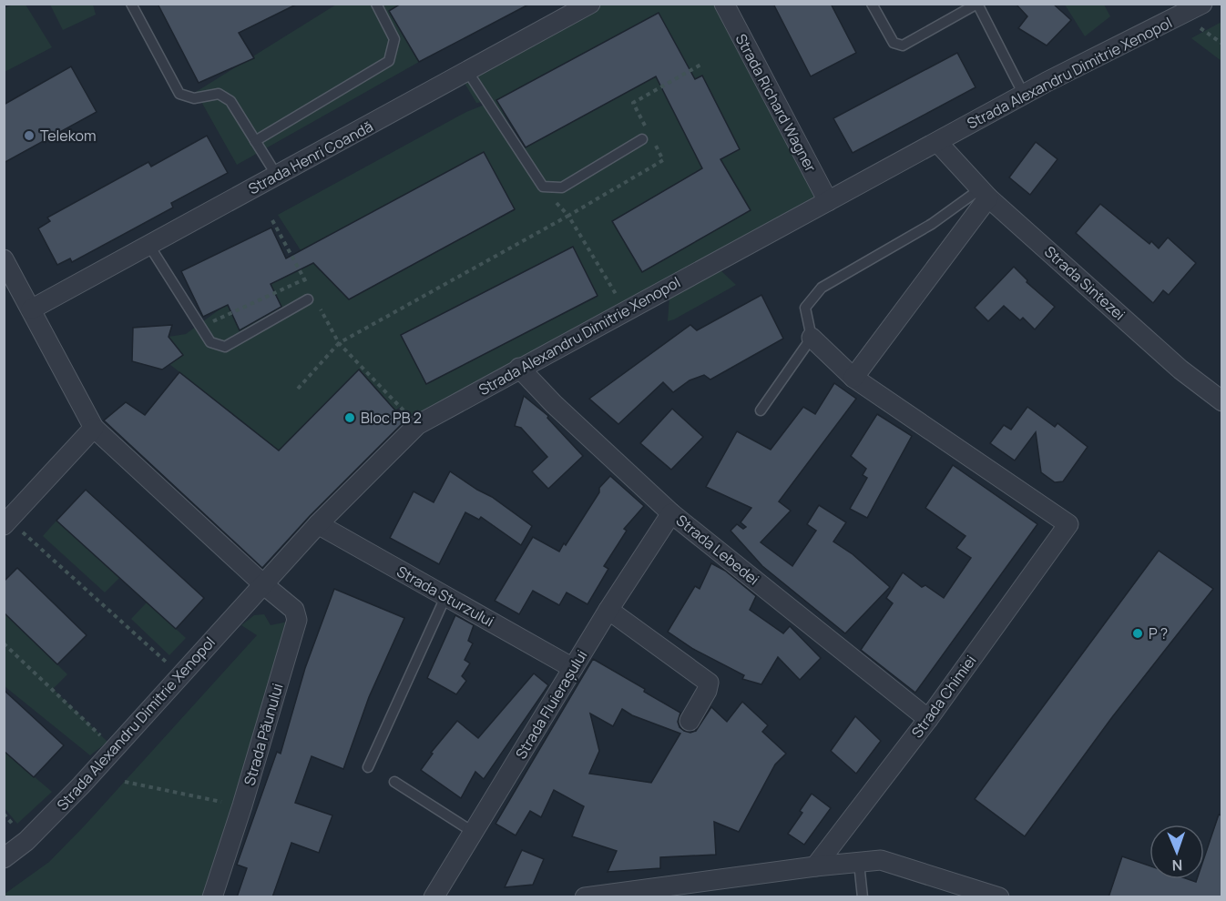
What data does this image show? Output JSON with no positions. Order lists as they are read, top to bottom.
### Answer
{
  "streets": {
    "street": [
      "Strada Alexandru Dimitrie Xenopol",
      "Strada Richard Wagner",
      "Strada Henri Coandă",
      "Strada Sintezei",
      "Strada Lebedei",
      "Strada Sturzului",
      "Strada Chimiei",
      "Strada Fluierașului",
      "Strada Păunului"
    ]
  },
  "crossings": [
    ["Strada Alexandru Dimitrie Xenopol", "Strada Richard Wagner"],
    ["Strada Alexandru Dimitrie Xenopol", "Strada Lebedei"],
    ["Strada Alexandru Dimitrie Xenopol", "Strada Sturzului"],
    ["Strada Alexandru Dimitrie Xenopol", "Strada Păunului"],
    ["Strada Lebedei", "Strada Chimiei"],
    ["Strada Lebedei", "Strada Fluierașului"],
    ["Strada Sturzului", "Strada Fluierașului"]
  ],
  "places": ["Telekom", "Bloc PB 2", "P ?"],
  "north": "bottom"
}
